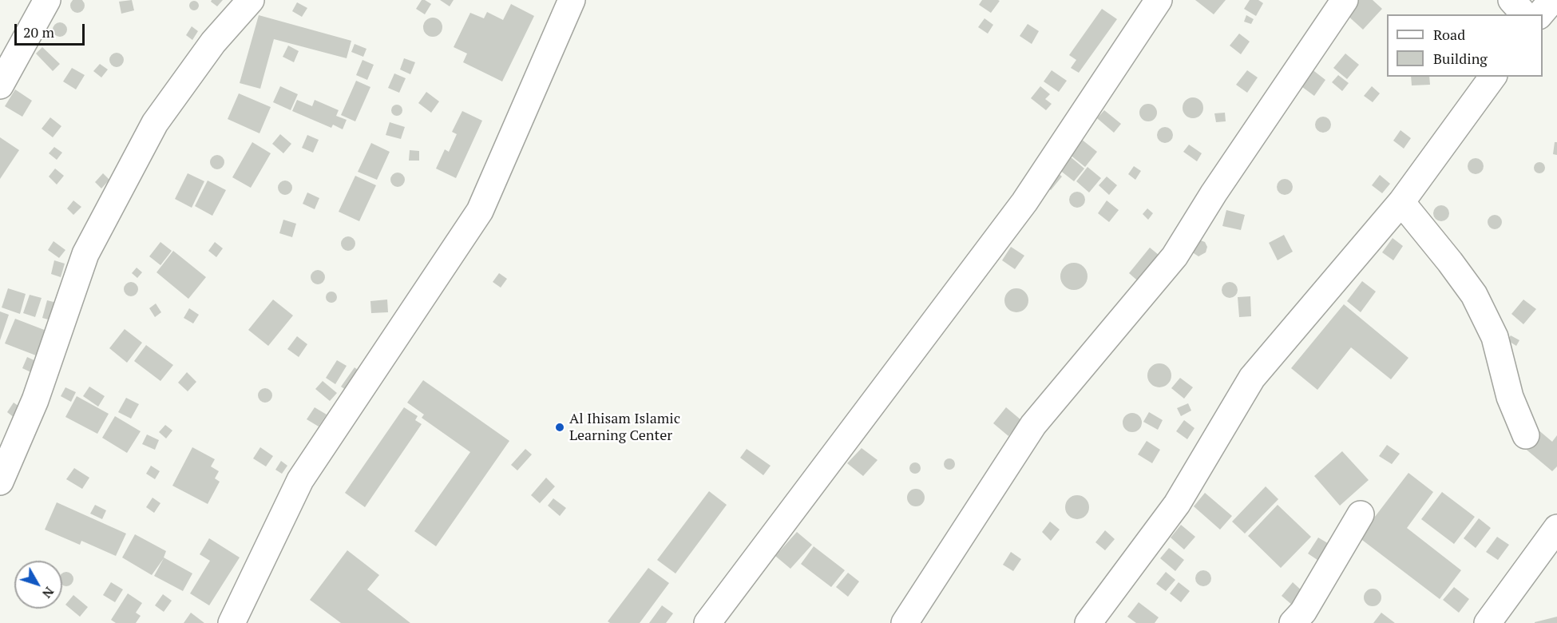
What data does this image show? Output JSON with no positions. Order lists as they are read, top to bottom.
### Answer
{
  "places": ["Al Ihisam Islamic Learning Center"],
  "legend": ["Road", "Building"],
  "scale_bar": "20 m",
  "north": "bottom right"
}
